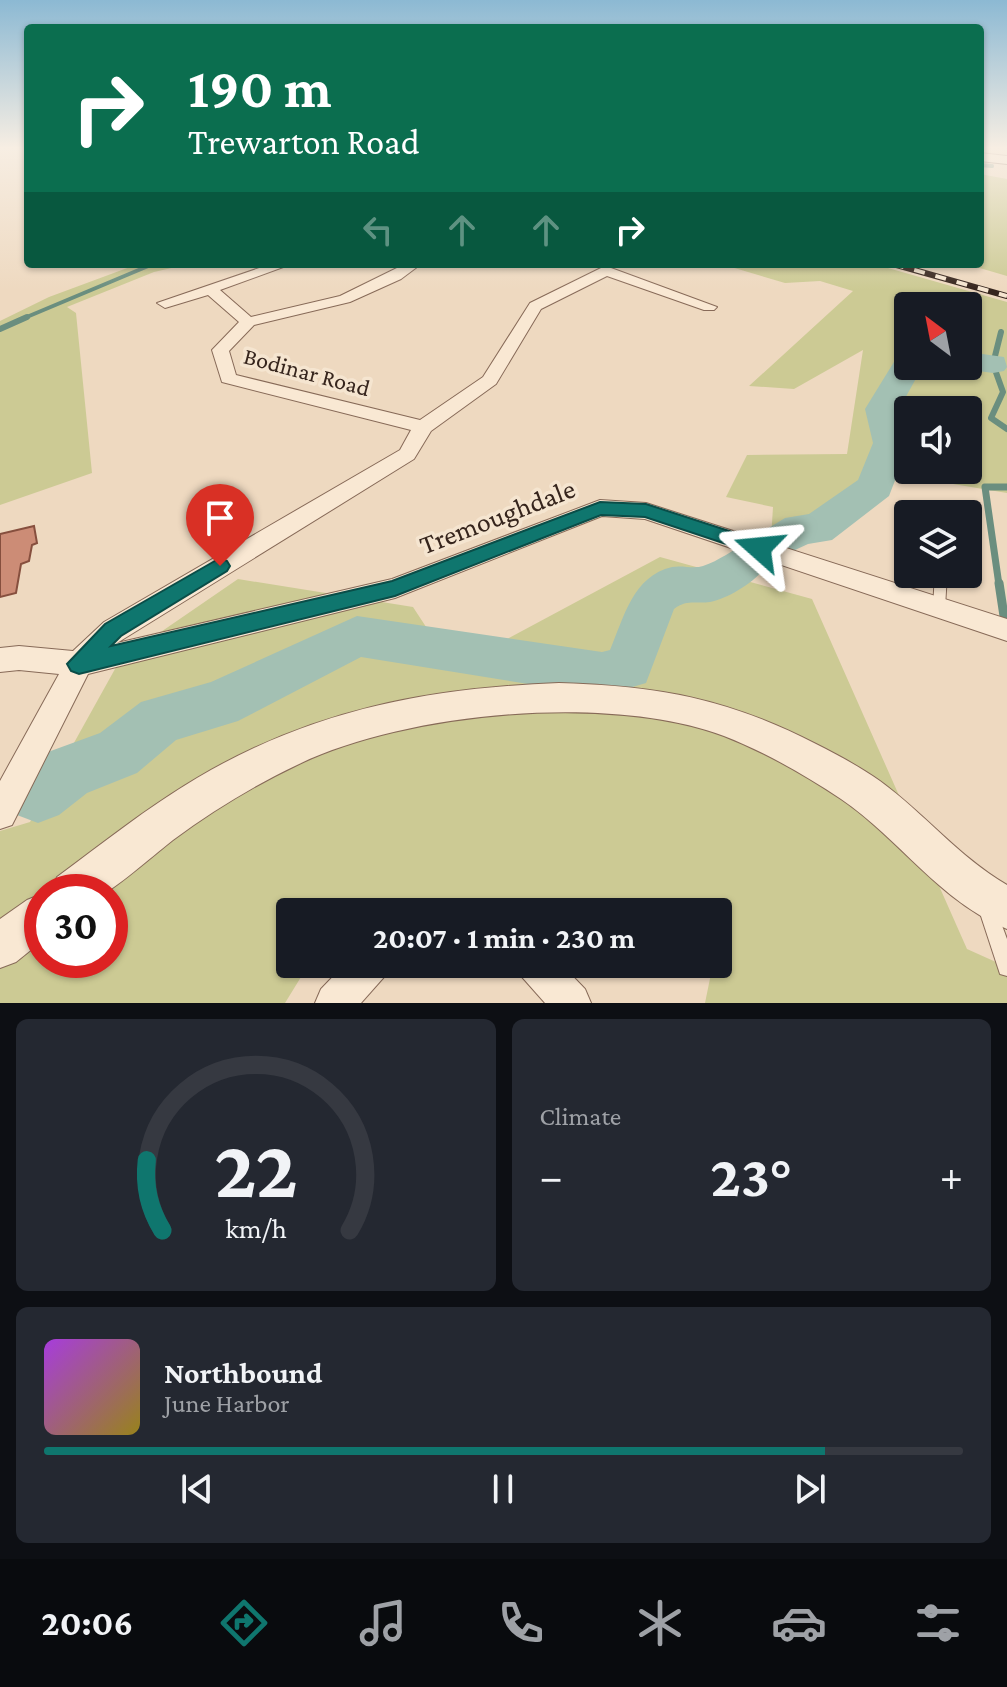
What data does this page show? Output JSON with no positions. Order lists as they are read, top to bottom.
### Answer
{
  "streets": {
    "street": ["Bodinar Road", "Tremoughdale"]
  },
  "north": "top left",
  "page": {
    "turn": ["190 m", "Trewarton Road"],
    "limit": "30",
    "trip": "20:07 · 1 min · 230 m",
    "tile": "Climate",
    "heat": ["−", "23°", "+"],
    "song": ["Northbound", "June Harbor"],
    "tabs": "20:06",
    "gauge": ["22", "km/h"]
  }
}
